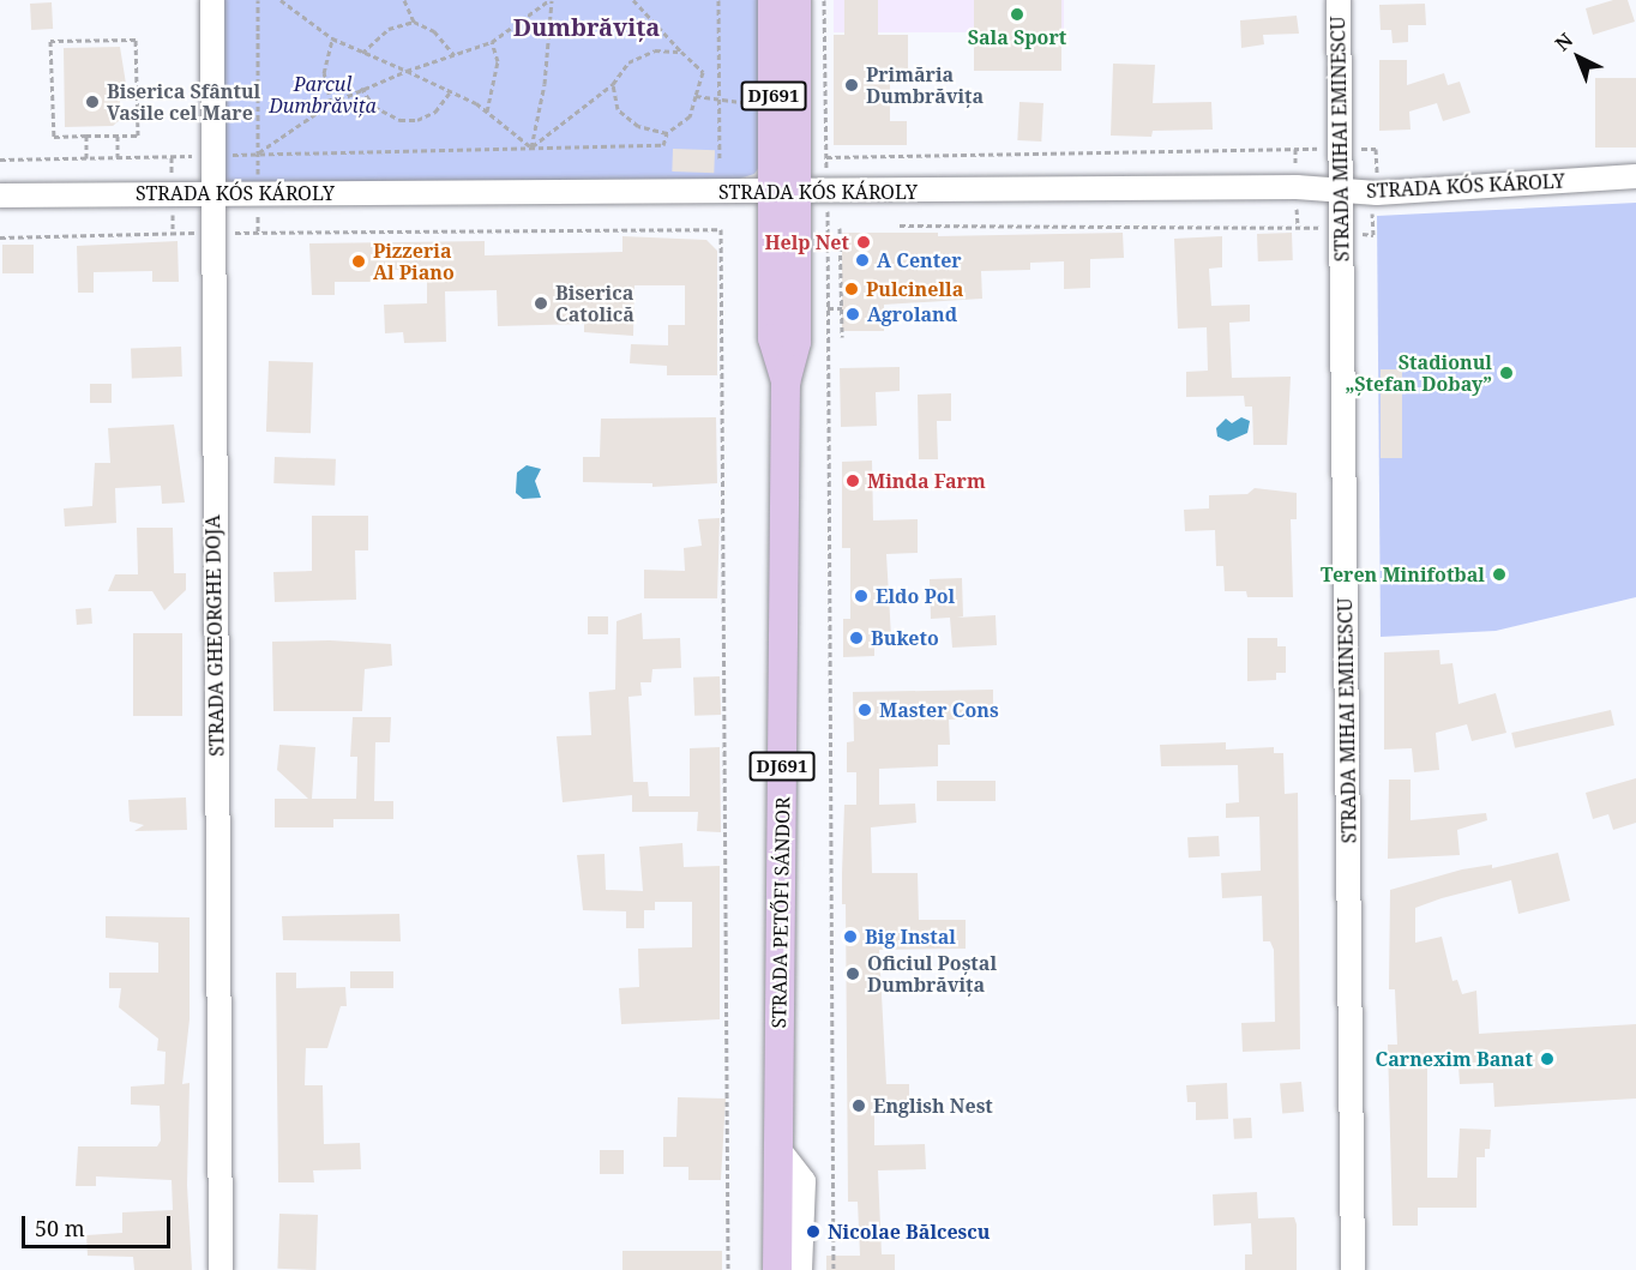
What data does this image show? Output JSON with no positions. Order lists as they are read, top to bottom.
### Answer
{
  "streets": {
    "main road": ["DJ691", "STRADA PETŐFI SÁNDOR"],
    "street": ["STRADA MIHAI EMINESCU", "STRADA KÓS KÁROLY", "STRADA GHEORGHE DOJA"]
  },
  "crossings": [
    ["STRADA MIHAI EMINESCU", "STRADA KÓS KÁROLY"],
    ["STRADA KÓS KÁROLY", "STRADA GHEORGHE DOJA"],
    ["STRADA KÓS KÁROLY", "STRADA PETŐFI SÁNDOR"]
  ],
  "districts": ["Dumbrăvița"],
  "parks": ["Parcul Dumbrăvița"],
  "places": [
    "Sala Sport",
    "Primăria Dumbrăvița",
    "Biserica Sfântul Vasile cel Mare",
    "Help Net",
    "A Center",
    "Pizzeria Al Piano",
    "Pulcinella",
    "Biserica Catolică",
    "Agroland",
    "Stadionul „Ștefan Dobay”",
    "Minda Farm",
    "Teren Minifotbal",
    "Eldo Pol",
    "Buketo",
    "Master Cons",
    "Big Instal",
    "Oficiul Poștal Dumbrăvița",
    "Carnexim Banat",
    "English Nest",
    "Nicolae Bălcescu"
  ],
  "scale_bar": "50 m",
  "north": "top left"
}
